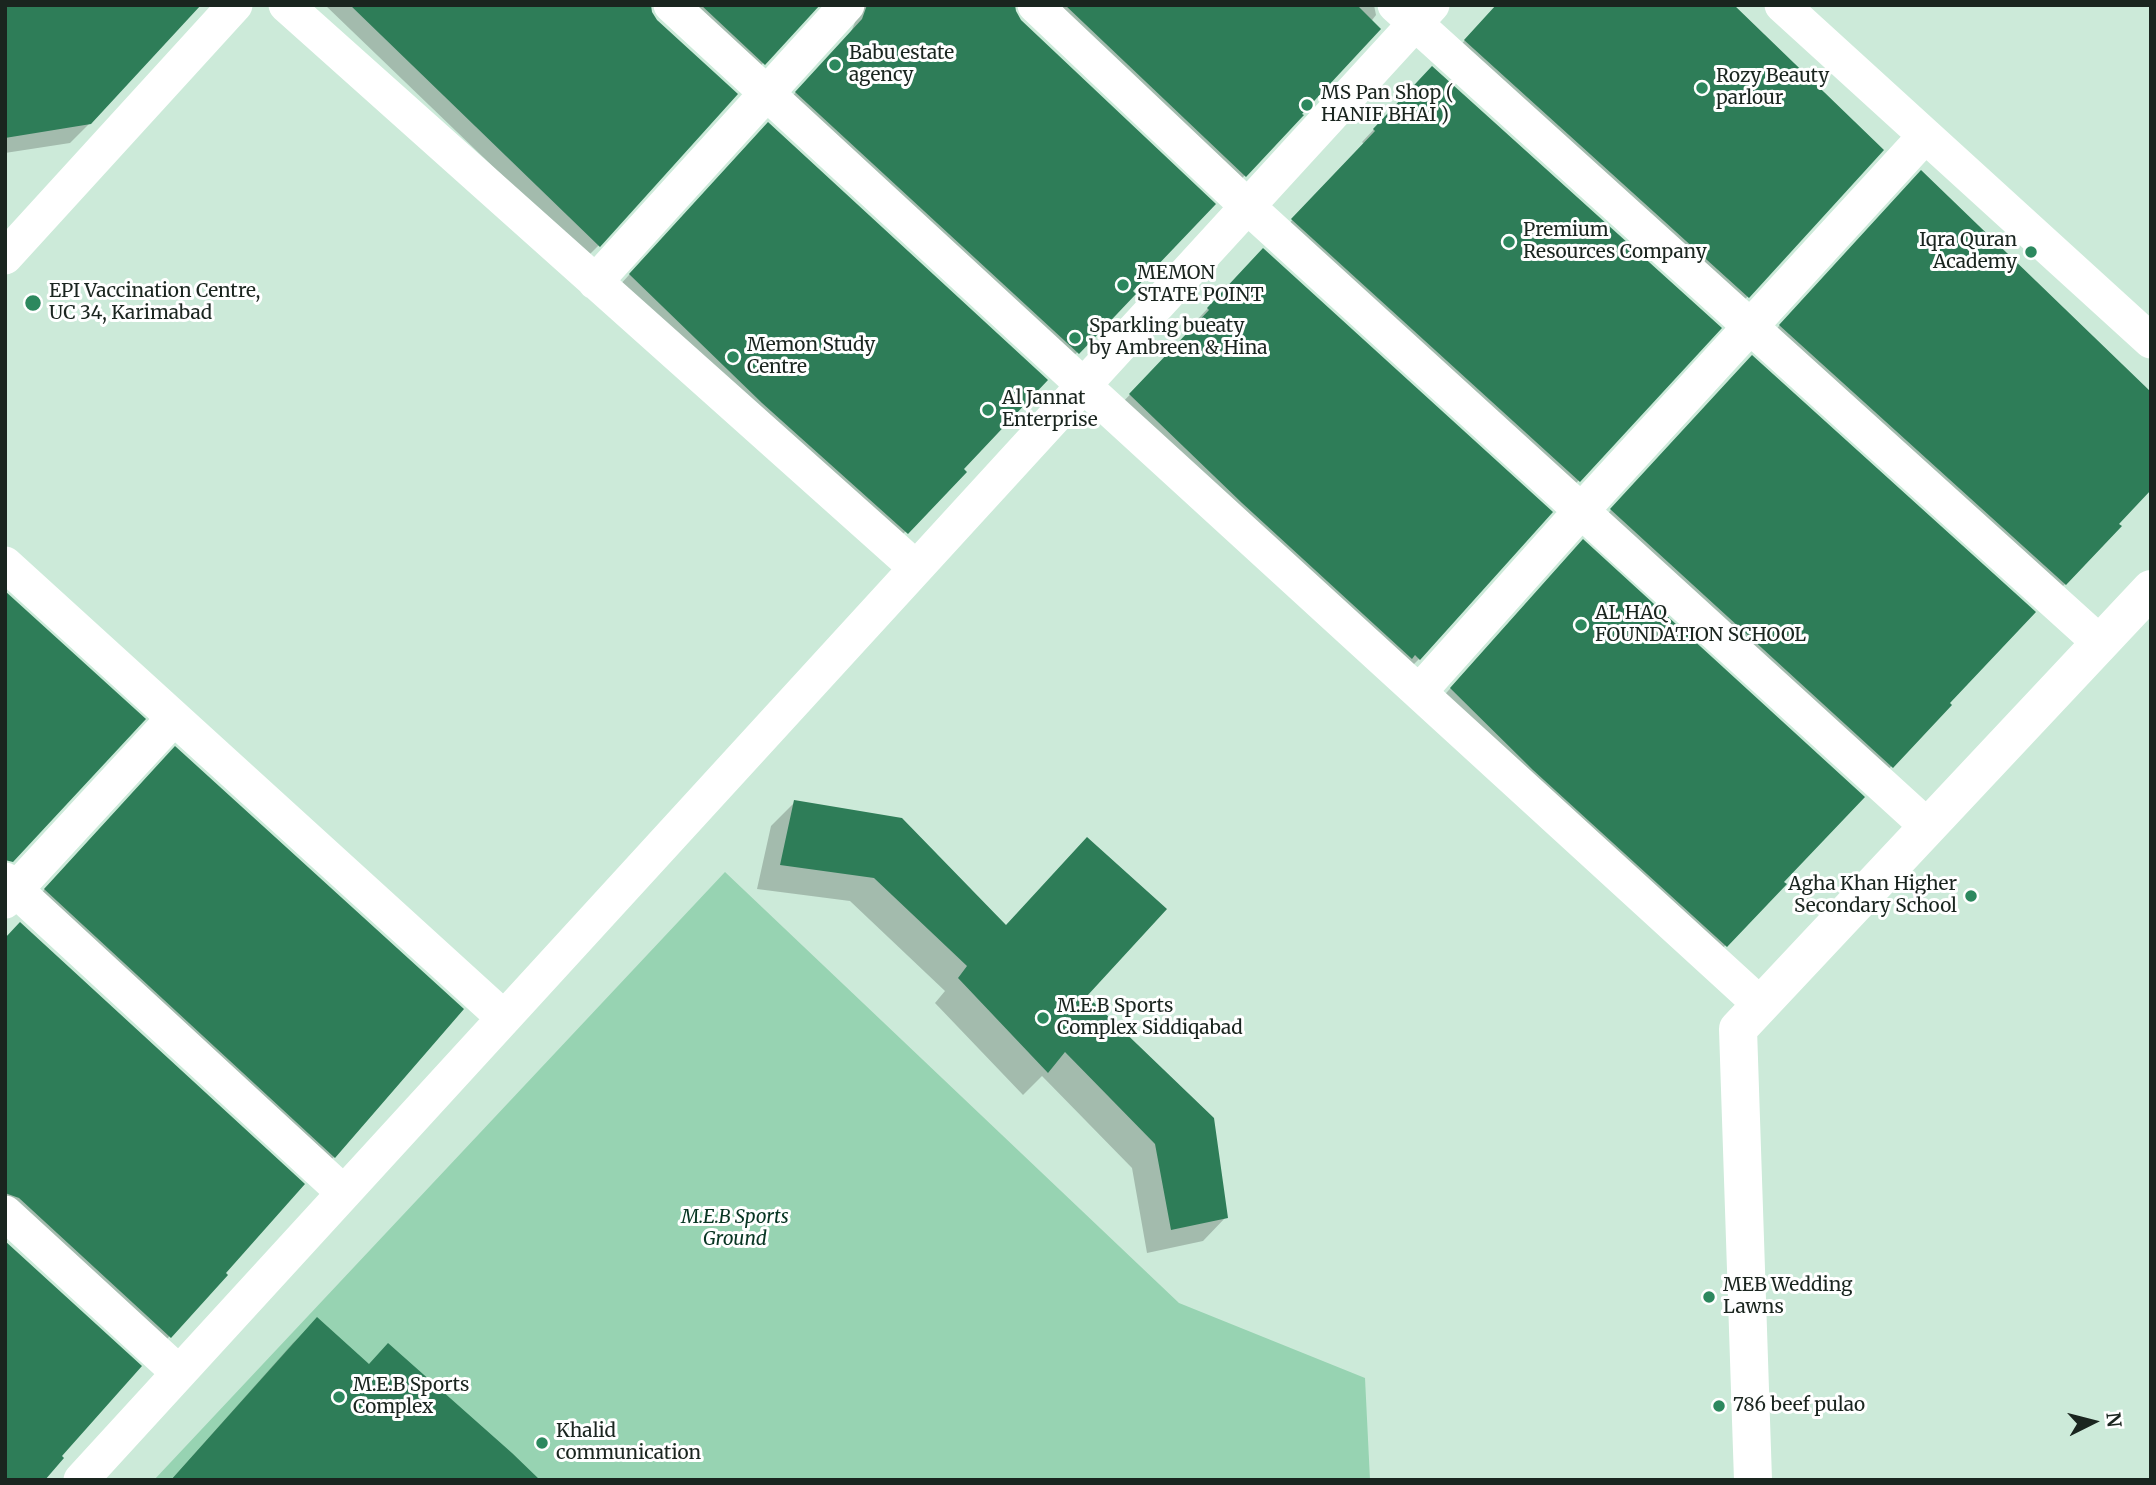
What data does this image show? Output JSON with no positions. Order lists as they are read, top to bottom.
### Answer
{
  "parks": ["M.E.B Sports Ground"],
  "places": [
    "Babu estate agency",
    "Rozy Beauty parlour",
    "MS Pan Shop ( HANIF BHAI )",
    "Premium Resources Company",
    "Iqra Quran Academy",
    "MEMON STATE POINT",
    "EPI Vaccination Centre, UC 34, Karimabad",
    "Sparkling bueaty by Ambreen & Hina",
    "Memon Study Centre",
    "Al Jannat Enterprise",
    "AL HAQ FOUNDATION SCHOOL",
    "Agha Khan Higher Secondary School",
    "M.E.B Sports Complex Siddiqabad",
    "MEB Wedding Lawns",
    "M.E.B Sports Complex",
    "786 beef pulao",
    "Khalid communication"
  ],
  "north": "right"
}
